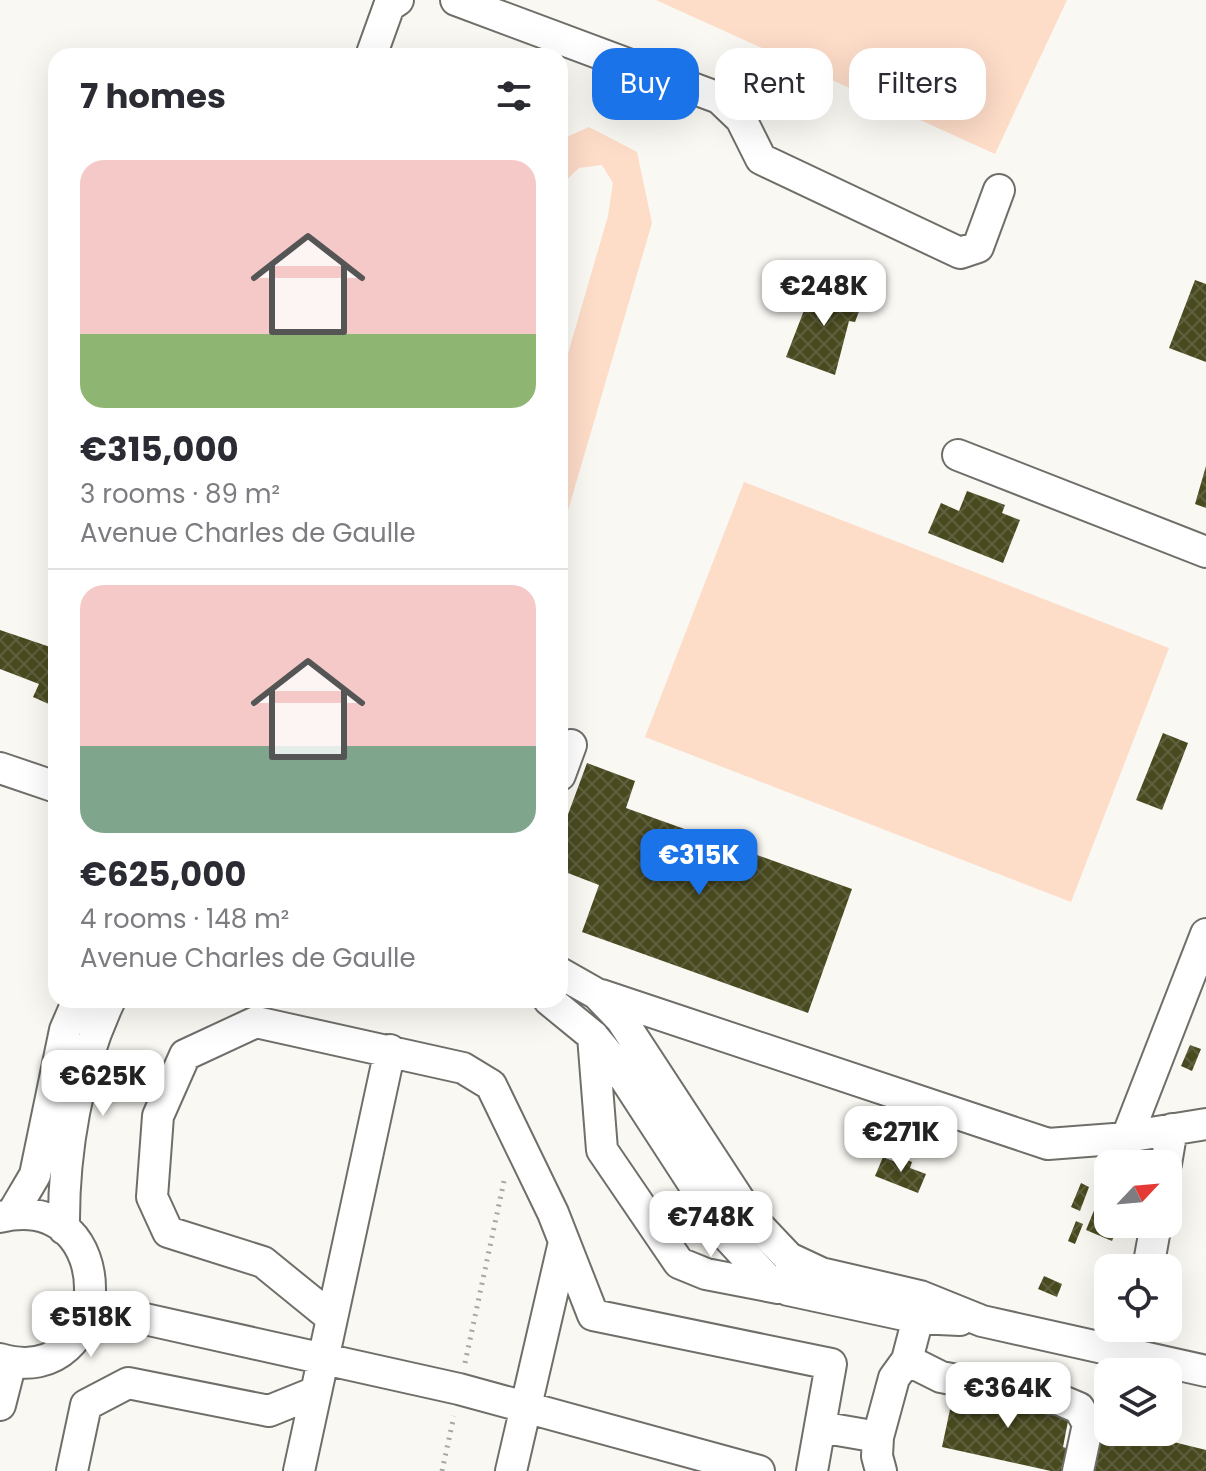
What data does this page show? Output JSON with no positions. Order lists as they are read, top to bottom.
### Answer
{
  "north": "top right",
  "page": {
    "chip": ["Buy", "Rent", "Filters"],
    "heading": "7 homes",
    "list": [
      {
        "name": "€315,000",
        "note": "3 rooms · 89 m² · Avenue Charles de Gaulle"
      },
      {
        "name": "€625,000",
        "note": "4 rooms · 148 m² · Avenue Charles de Gaulle"
      }
    ],
    "price": [
      "€248K",
      "€315K",
      "€625K",
      "€271K",
      "€748K",
      "€518K",
      "€364K"
    ]
  }
}
